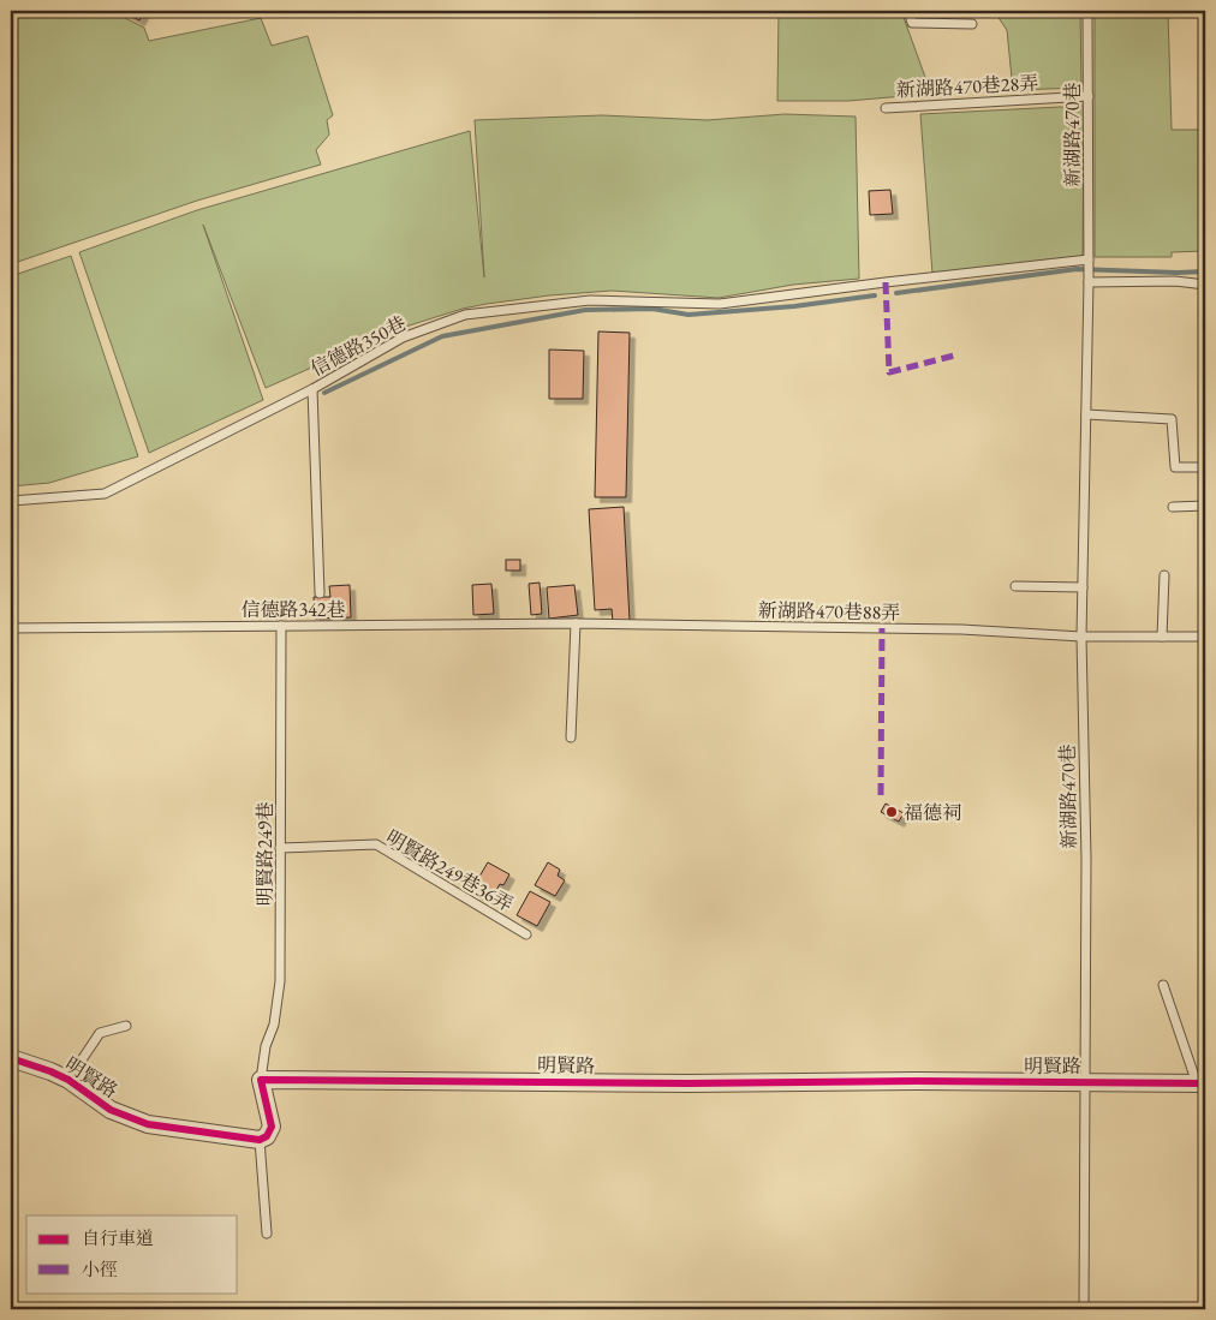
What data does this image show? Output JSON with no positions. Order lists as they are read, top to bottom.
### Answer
{
  "streets": {
    "street": ["明賢路"],
    "lane": [
      "新湖路470巷28弄",
      "新湖路470巷",
      "信德路350巷",
      "信德路342巷",
      "新湖路470巷88弄",
      "明賢路249巷",
      "明賢路249巷36弄"
    ]
  },
  "crossings": [
    ["新湖路470巷28弄", "新湖路470巷"],
    ["新湖路470巷", "信德路350巷"],
    ["新湖路470巷", "新湖路470巷88弄"],
    ["新湖路470巷", "明賢路"],
    ["信德路342巷", "新湖路470巷88弄"],
    ["信德路342巷", "明賢路249巷"],
    ["明賢路249巷", "明賢路249巷36弄"],
    ["明賢路249巷", "明賢路"]
  ],
  "places": ["福德祠"],
  "legend": ["自行車道", "小徑"]
}
